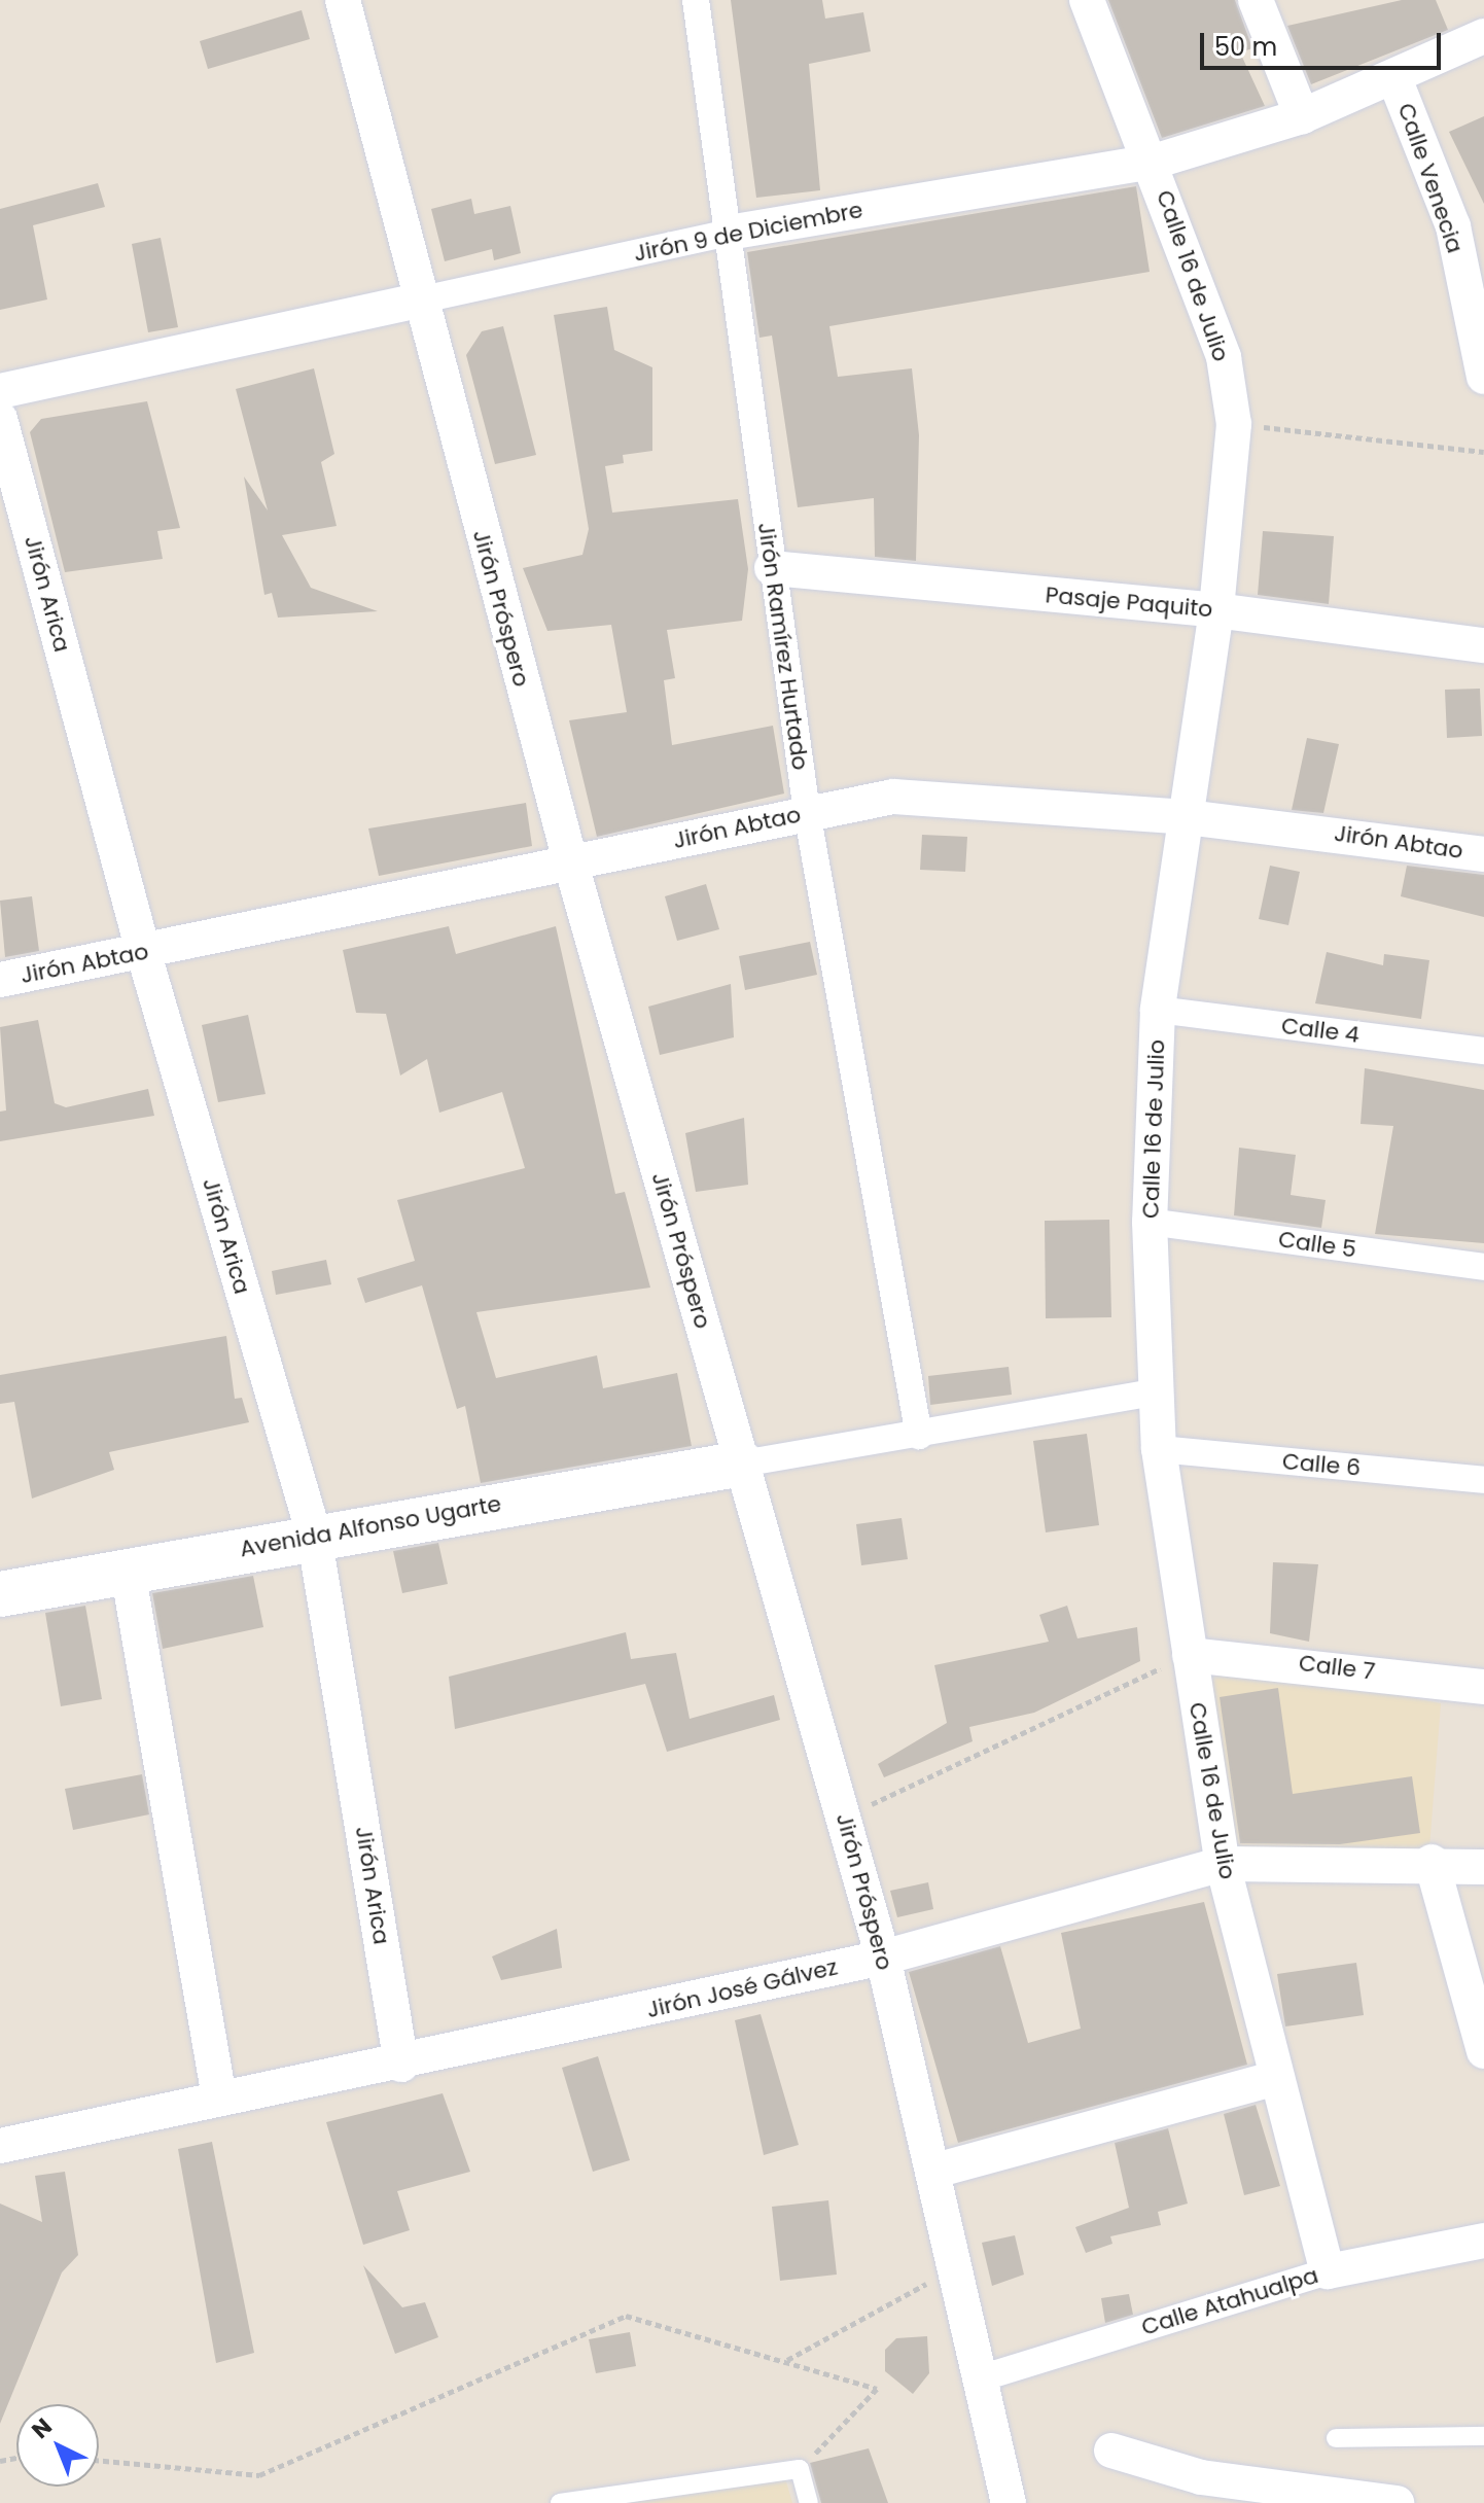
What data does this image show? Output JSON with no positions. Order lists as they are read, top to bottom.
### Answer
{
  "streets": {
    "main road": ["Avenida Alfonso Ugarte"],
    "street": [
      "Calle Venecia",
      "Jirón 9 de Diciembre",
      "Calle 16 de Julio",
      "Jirón Arica",
      "Pasaje Paquito",
      "Jirón Próspero",
      "Jirón Ramírez Hurtado",
      "Jirón Abtao",
      "Calle 4",
      "Calle 5",
      "Calle 6",
      "Calle 7",
      "Jirón José Gálvez",
      "Calle Atahualpa"
    ]
  },
  "crossings": [
    ["Calle Venecia", "Jirón 9 de Diciembre"],
    ["Jirón 9 de Diciembre", "Calle 16 de Julio"],
    ["Jirón 9 de Diciembre", "Jirón Próspero"],
    ["Jirón 9 de Diciembre", "Jirón Ramírez Hurtado"],
    ["Calle 16 de Julio", "Pasaje Paquito"],
    ["Calle 16 de Julio", "Jirón Abtao"],
    ["Calle 16 de Julio", "Calle 4"],
    ["Calle 16 de Julio", "Calle 5"],
    ["Calle 16 de Julio", "Calle 6"],
    ["Calle 16 de Julio", "Calle 7"],
    ["Calle 16 de Julio", "Jirón José Gálvez"],
    ["Calle 16 de Julio", "Calle Atahualpa"],
    ["Jirón Arica", "Jirón Abtao"],
    ["Jirón Arica", "Avenida Alfonso Ugarte"],
    ["Jirón Arica", "Jirón José Gálvez"],
    ["Pasaje Paquito", "Jirón Ramírez Hurtado"],
    ["Jirón Próspero", "Jirón Abtao"],
    ["Jirón Próspero", "Avenida Alfonso Ugarte"],
    ["Jirón Próspero", "Jirón José Gálvez"],
    ["Jirón Próspero", "Calle Atahualpa"],
    ["Jirón Ramírez Hurtado", "Jirón Abtao"]
  ],
  "scale_bar": "50 m",
  "north": "top left"
}
